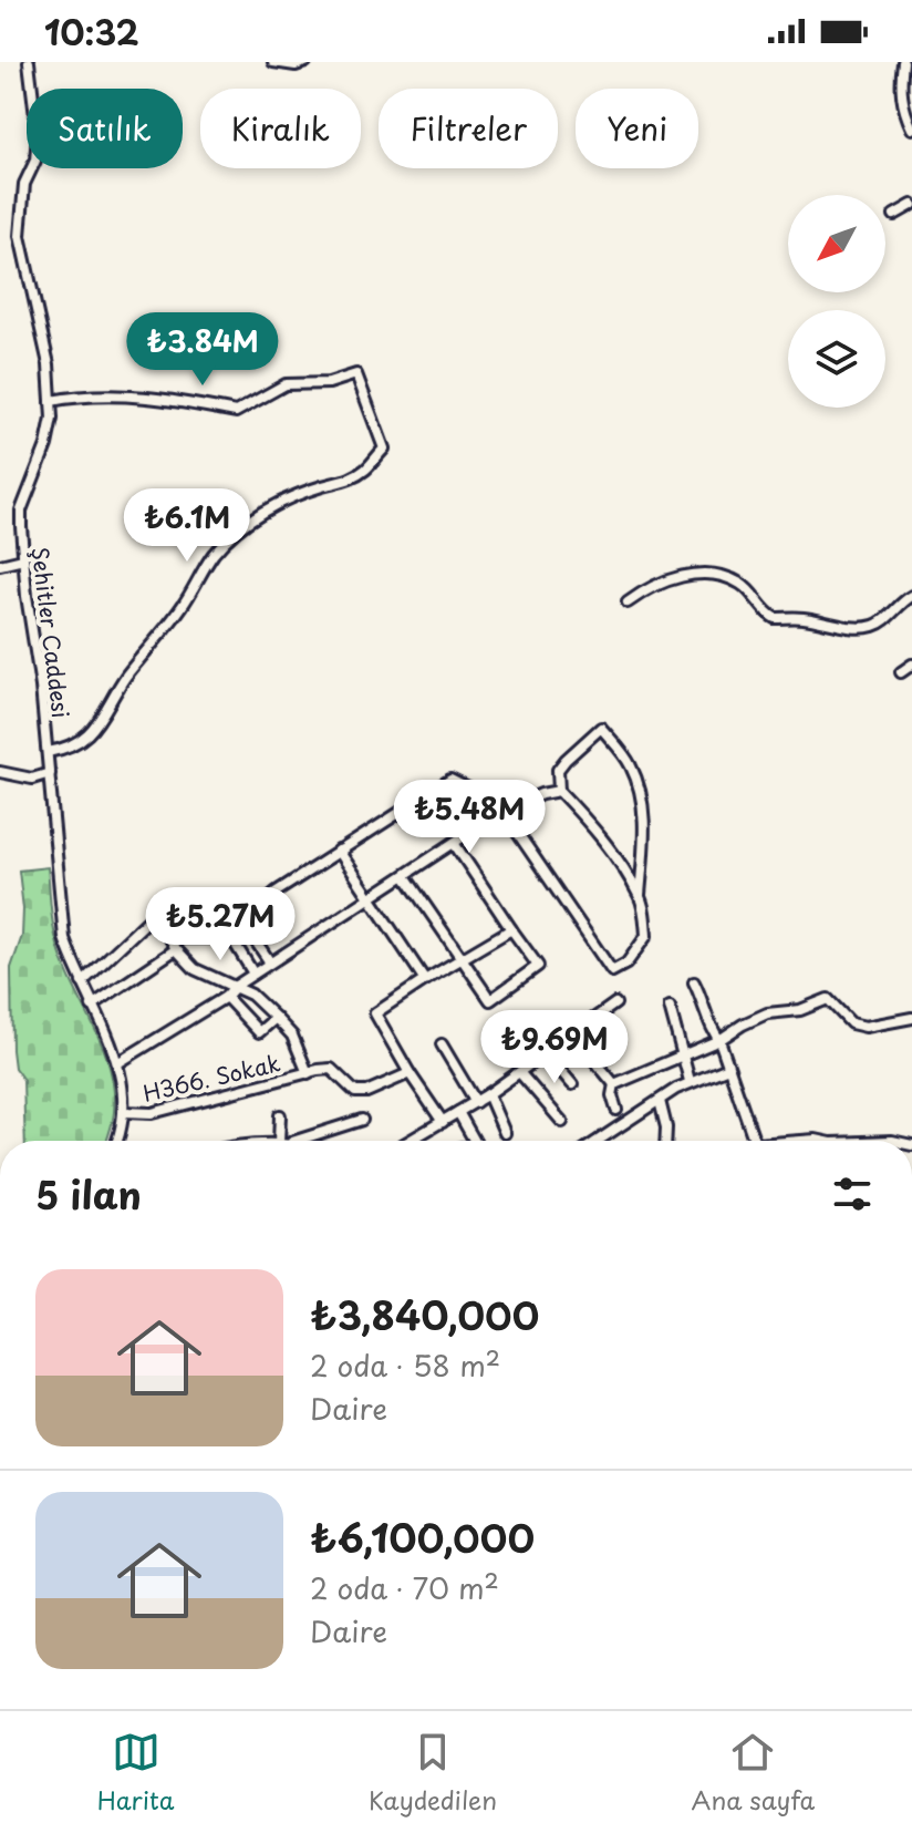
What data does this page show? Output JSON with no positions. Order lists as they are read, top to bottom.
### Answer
{
  "streets": {
    "street": ["Şehitler Caddesi", "H366. Sokak"]
  },
  "crossings": [
    ["Şehitler Caddesi", "H366. Sokak"]
  ],
  "north": "bottom left",
  "page": {
    "status": "10:32",
    "chip": [
      "Satılık",
      "Kiralık",
      "Filtreler",
      "Yeni"
    ],
    "price": [
      "₺3.84M",
      "₺6.1M",
      "₺5.48M",
      "₺5.27M",
      "₺9.69M"
    ],
    "heading": "5 ilan",
    "list": [
      {
        "name": "₺3,840,000",
        "note": "2 oda · 58 m² · Daire"
      },
      {
        "name": "₺6,100,000",
        "note": "2 oda · 70 m² · Daire"
      }
    ],
    "tabs": ["Harita", "Kaydedilen", "Ana sayfa"]
  }
}
